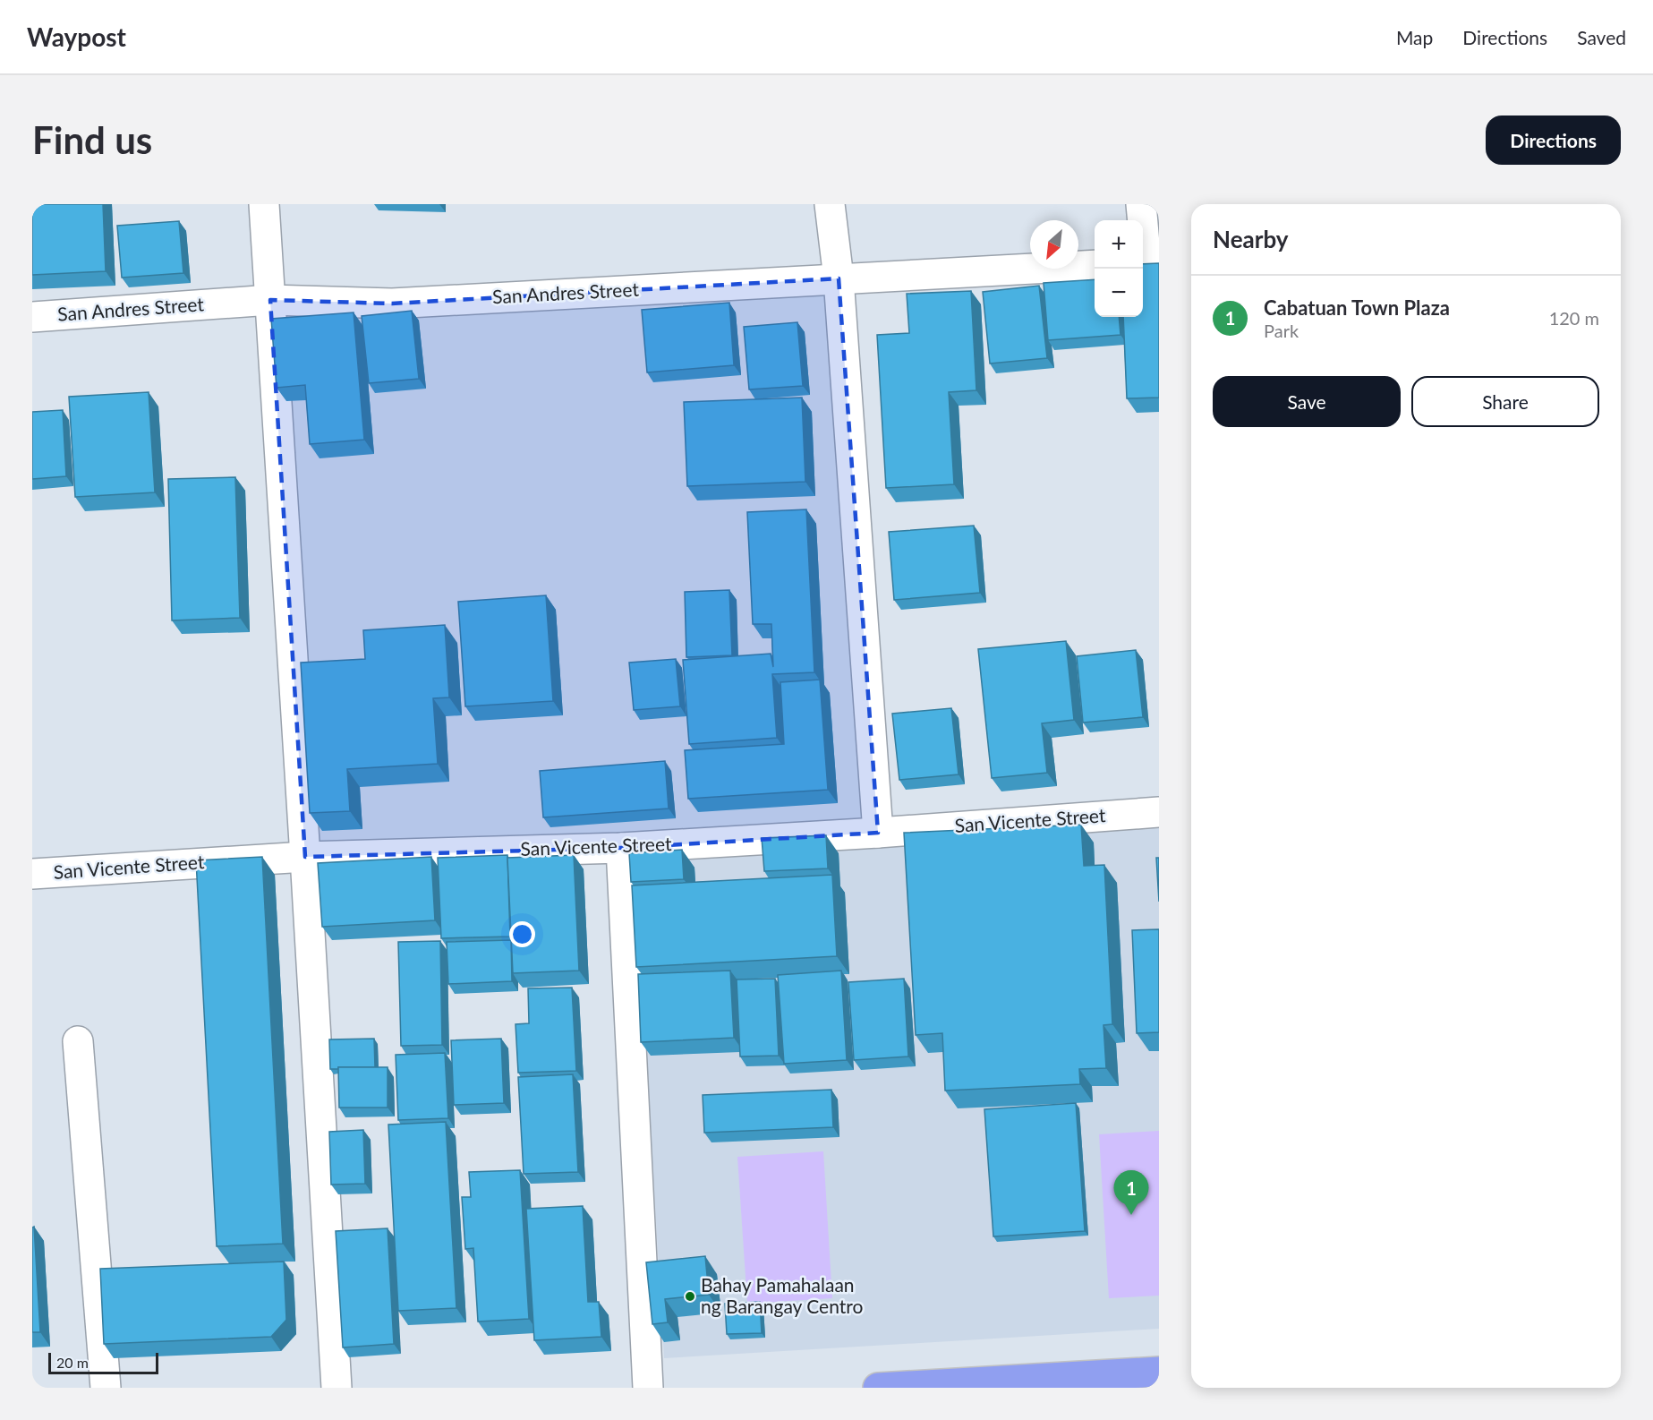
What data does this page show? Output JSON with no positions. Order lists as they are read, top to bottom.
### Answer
{
  "streets": {
    "street": ["San Andres Street", "San Vicente Street"]
  },
  "places": ["Bahay Pamahalaan ng Barangay Centro"],
  "scale_bar": "20 m",
  "north": "bottom left",
  "page": {
    "header": "Waypost",
    "nav": ["Map", "Directions", "Saved"],
    "buttons": [
      "Directions",
      ["Save", "Share"]
    ],
    "title": "Find us",
    "heading": "Nearby",
    "map_buttons": ["+", "−"],
    "list": [
      {
        "mark": "1",
        "name": "Cabatuan Town Plaza",
        "note": "Park",
        "value": "120 m"
      }
    ],
    "pins": "1",
    "scale": "20 m"
  }
}
